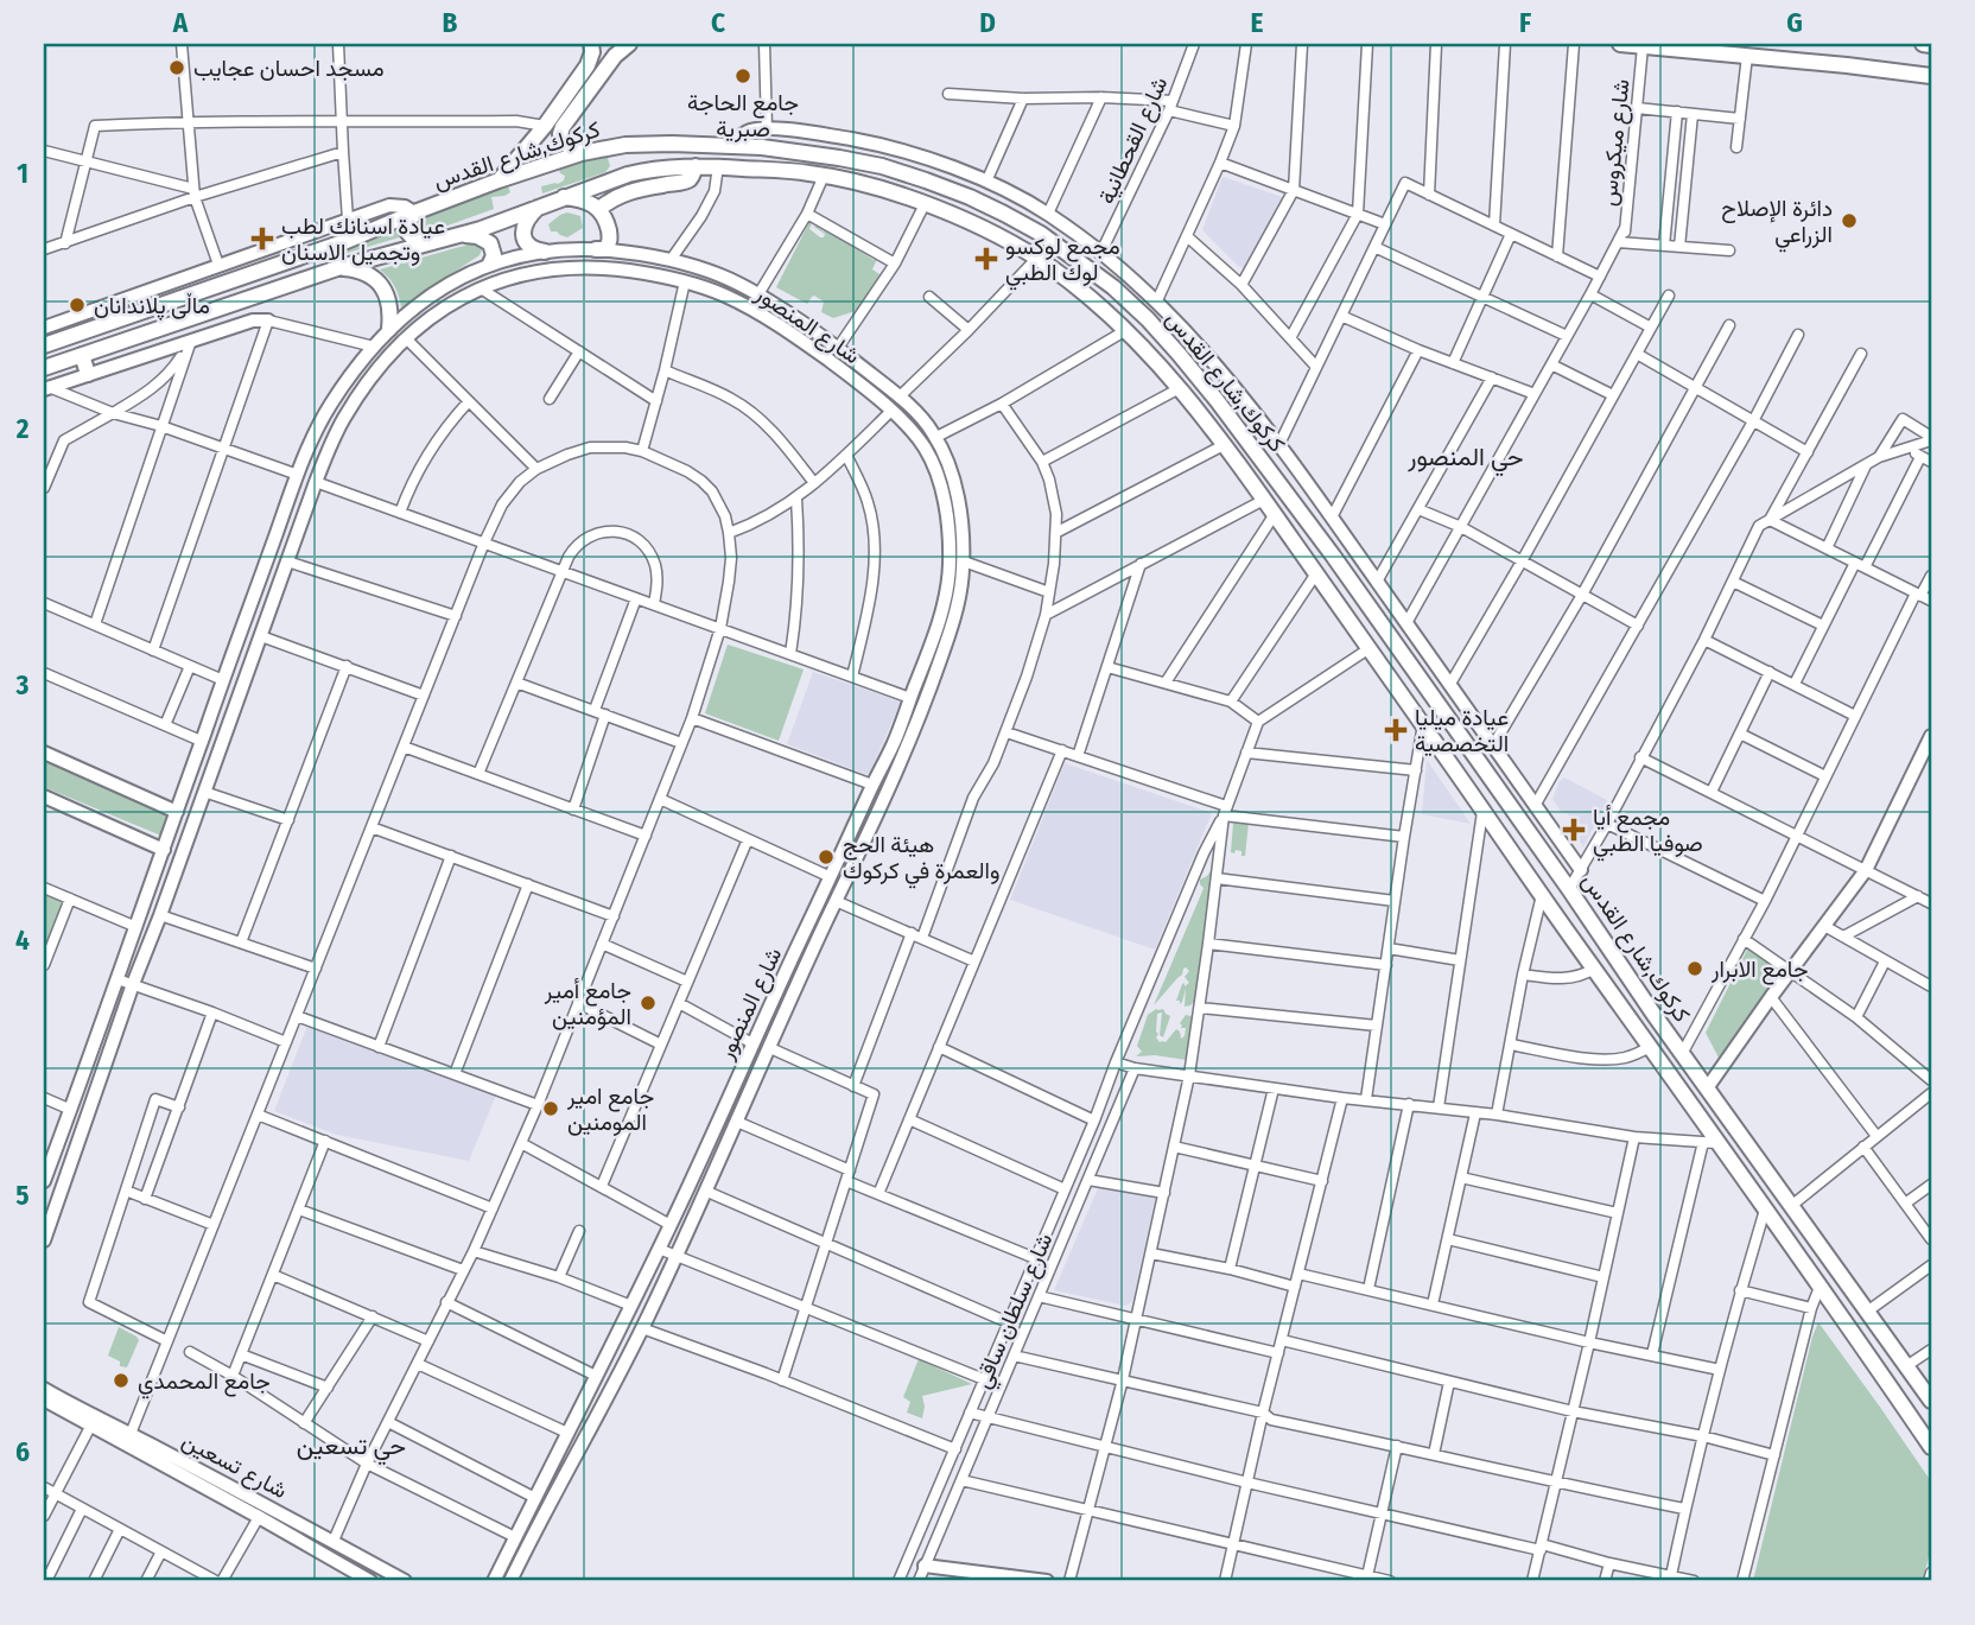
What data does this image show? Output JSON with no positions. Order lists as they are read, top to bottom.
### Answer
{
  "streets": {
    "main road": ["كركوك,شارع القدس"],
    "street": [
      "شارع القحطانية",
      "شارع ميكروس",
      "شارع المنصور",
      "شارع سلطان ساقي",
      "شارع تسعين"
    ]
  },
  "crossings": [
    ["كركوك,شارع القدس", "شارع المنصور"]
  ],
  "districts": ["حي المنصور", "حي تسعين"],
  "places": {
    "other": [
      "مسجد احسان عجايب",
      "جامع الحاجة صبرية",
      "دائرة الإصلاح الزراعي",
      "ماڵی پلاندانان",
      "هيئة الحج والعمرة في كركوك",
      "جامع الابرار",
      "جامع أمير المؤمنين",
      "جامع امير المومنين",
      "جامع المحمدي"
    ],
    "health": [
      "عيادة اسنانك لطب وتجميل الاسنان",
      "مجمع لوكسو لوك الطبي",
      "عيادة ميليا التخصصية",
      "مجمع أيا صوفيا الطبي"
    ]
  },
  "grid": {
    "columns": [
      "A",
      "B",
      "C",
      "D",
      "E",
      "F",
      "G"
    ],
    "rows": [
      "1",
      "2",
      "3",
      "4",
      "5",
      "6"
    ]
  }
}
